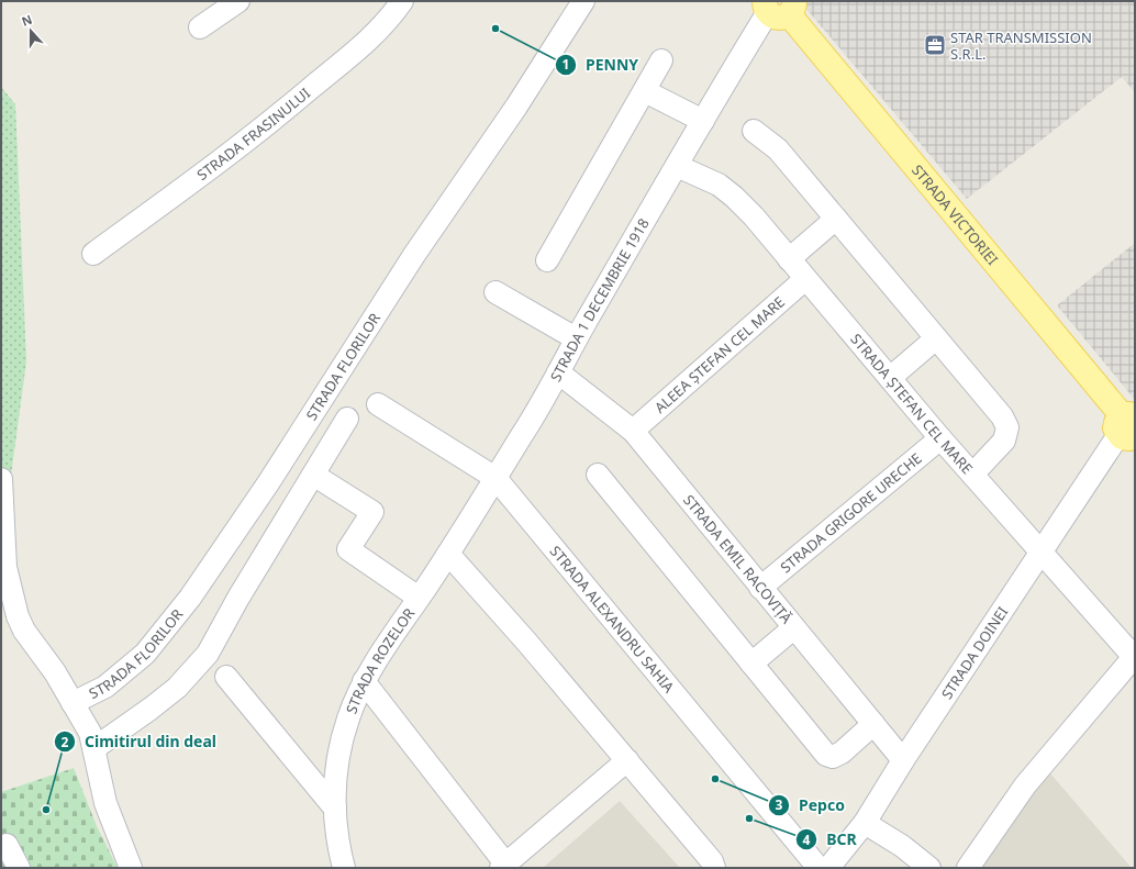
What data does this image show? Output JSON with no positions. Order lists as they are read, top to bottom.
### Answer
{
  "streets": {
    "main road": ["STRADA VICTORIEI"],
    "street": [
      "STRADA FRASINULUI",
      "STRADA 1 DECEMBRIE 1918",
      "ALEEA ȘTEFAN CEL MARE",
      "STRADA FLORILOR",
      "STRADA ȘTEFAN CEL MARE",
      "STRADA GRIGORE URECHE",
      "STRADA EMIL RACOVIȚĂ",
      "STRADA ALEXANDRU SAHIA",
      "STRADA DOINEI",
      "STRADA ROZELOR"
    ]
  },
  "crossings": [
    ["STRADA VICTORIEI", "STRADA 1 DECEMBRIE 1918"],
    ["STRADA VICTORIEI", "STRADA DOINEI"],
    ["STRADA 1 DECEMBRIE 1918", "STRADA ȘTEFAN CEL MARE"],
    ["STRADA 1 DECEMBRIE 1918", "STRADA EMIL RACOVIȚĂ"],
    ["STRADA 1 DECEMBRIE 1918", "STRADA ALEXANDRU SAHIA"],
    ["STRADA 1 DECEMBRIE 1918", "STRADA ROZELOR"],
    ["ALEEA ȘTEFAN CEL MARE", "STRADA ȘTEFAN CEL MARE"],
    ["ALEEA ȘTEFAN CEL MARE", "STRADA EMIL RACOVIȚĂ"],
    ["STRADA ȘTEFAN CEL MARE", "STRADA GRIGORE URECHE"],
    ["STRADA ȘTEFAN CEL MARE", "STRADA DOINEI"],
    ["STRADA GRIGORE URECHE", "STRADA EMIL RACOVIȚĂ"],
    ["STRADA EMIL RACOVIȚĂ", "STRADA DOINEI"],
    ["STRADA ALEXANDRU SAHIA", "STRADA ROZELOR"]
  ],
  "places": {
    "other": [
      "PENNY",
      "Pepco",
      "Cimitirul din deal",
      "BCR"
    ],
    "office": ["STAR TRANSMISSION S.R.L."]
  },
  "north": "top"
}
